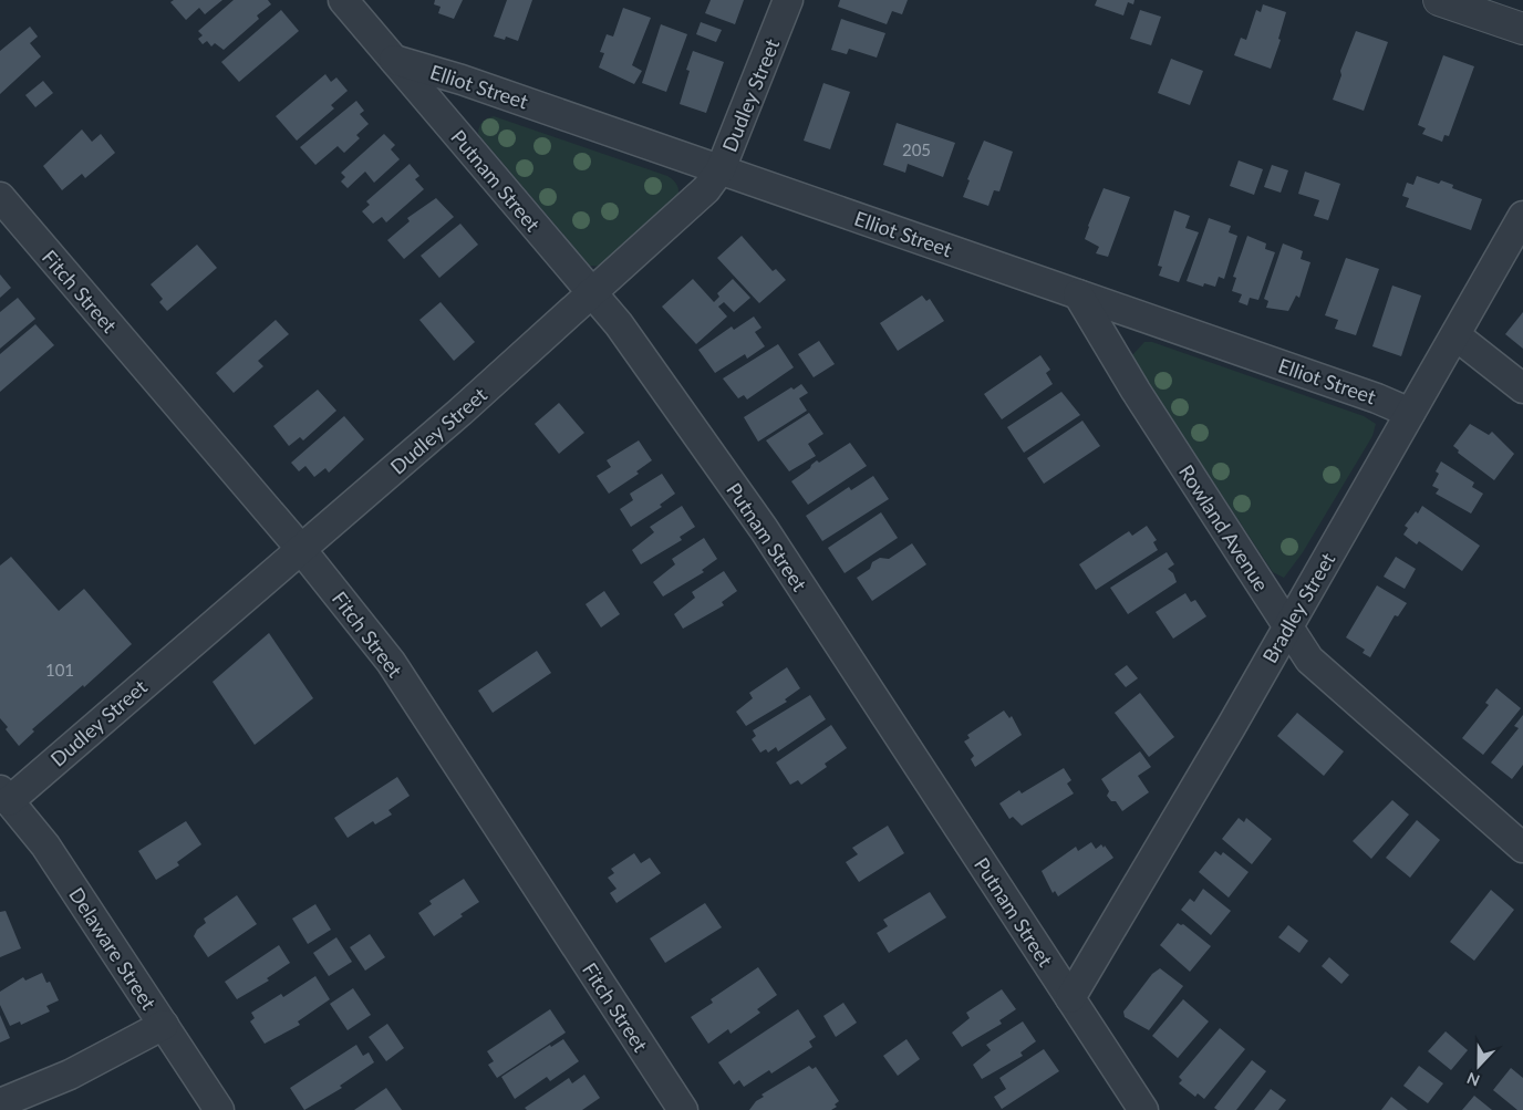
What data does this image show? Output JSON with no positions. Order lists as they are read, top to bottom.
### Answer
{
  "streets": {
    "street": [
      "Elliot Street",
      "Dudley Street",
      "Putnam Street",
      "Fitch Street",
      "Rowland Avenue",
      "Bradley Street",
      "Delaware Street"
    ]
  },
  "crossings": [
    ["Elliot Street", "Dudley Street"],
    ["Elliot Street", "Putnam Street"],
    ["Elliot Street", "Rowland Avenue"],
    ["Elliot Street", "Bradley Street"],
    ["Dudley Street", "Putnam Street"],
    ["Dudley Street", "Fitch Street"],
    ["Dudley Street", "Delaware Street"],
    ["Putnam Street", "Bradley Street"],
    ["Rowland Avenue", "Bradley Street"]
  ],
  "house_numbers": ["205", "101"],
  "north": "bottom"
}
